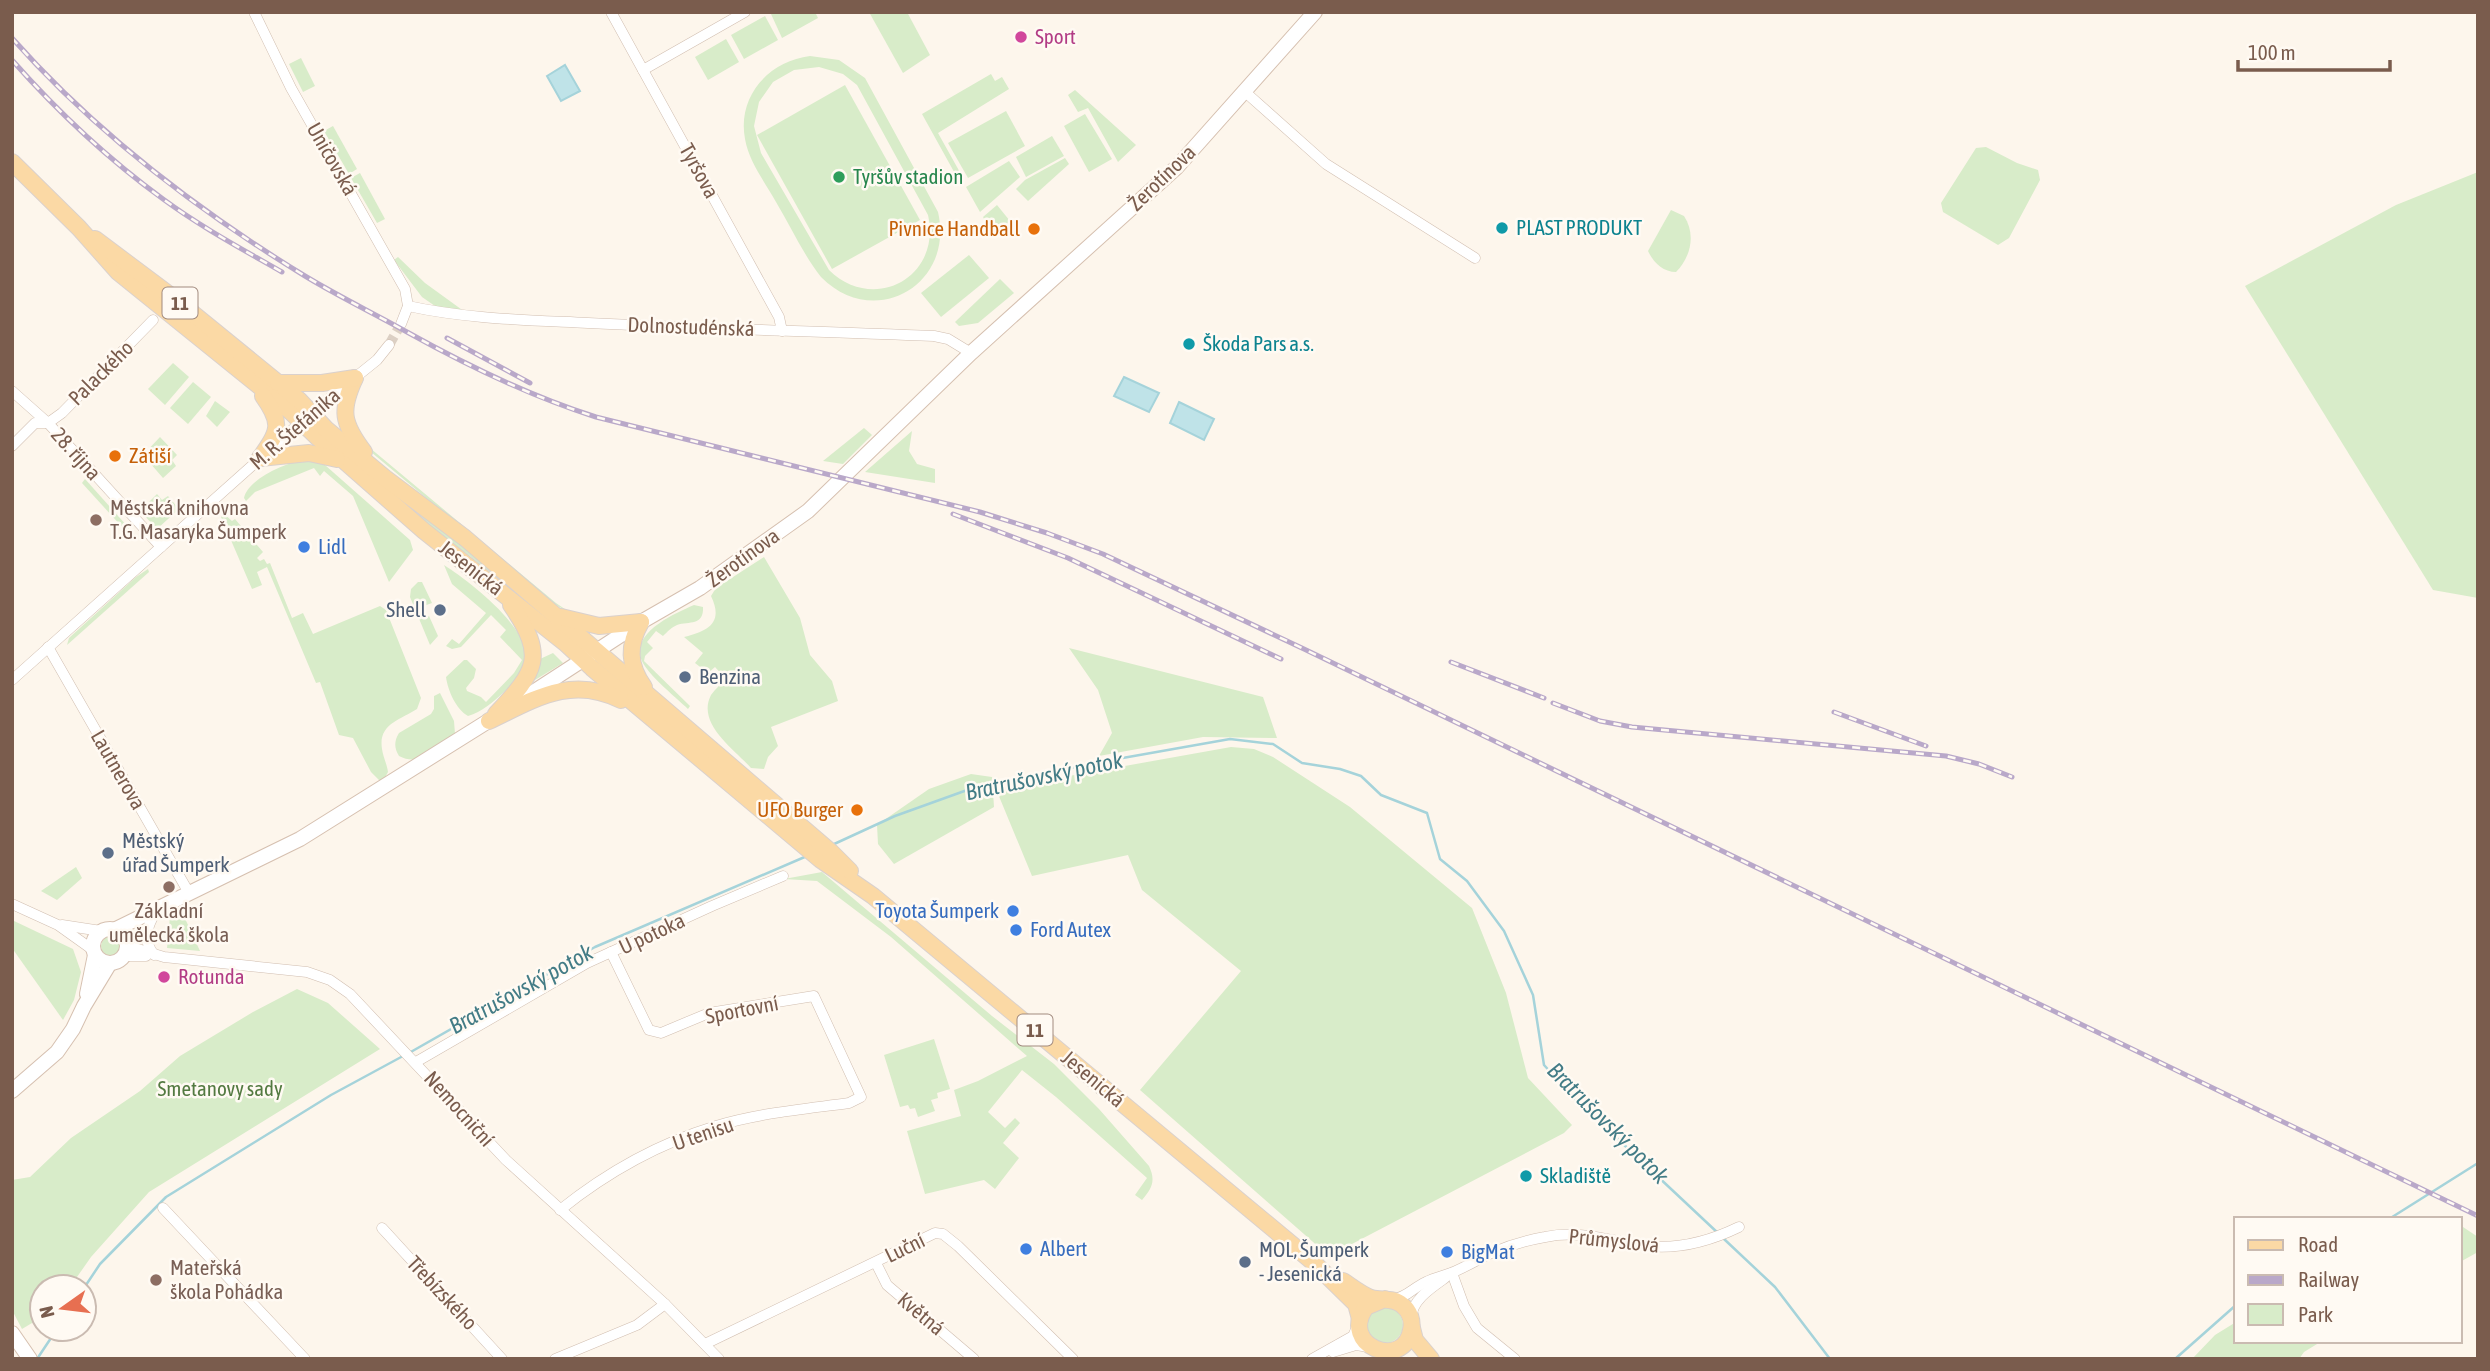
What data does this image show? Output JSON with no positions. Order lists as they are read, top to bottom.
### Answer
{
  "streets": {
    "main road": ["11", "Jesenická"],
    "street": [
      "Uničovská",
      "Tyršova",
      "Žerotínova",
      "Dolnostudénská",
      "Palackého",
      "M. R. Štefánika",
      "28. října",
      "Lautnerova",
      "U potoka",
      "Sportovní",
      "Nemocniční",
      "U tenisu",
      "Průmyslová",
      "Luční",
      "Třebízského",
      "Květná"
    ]
  },
  "crossings": [
    ["Uničovská", "Dolnostudénská"],
    ["Tyršova", "Dolnostudénská"],
    ["Žerotínova", "Dolnostudénská"],
    ["Žerotínova", "Jesenická"],
    ["Žerotínova", "Lautnerova"],
    ["Žerotínova", "Nemocniční"],
    ["Palackého", "28. října"],
    ["M. R. Štefánika", "28. října"],
    ["M. R. Štefánika", "Jesenická"],
    ["M. R. Štefánika", "Lautnerova"],
    ["Jesenická", "Průmyslová"],
    ["U potoka", "Sportovní"],
    ["U potoka", "Nemocniční"],
    ["Sportovní", "U tenisu"],
    ["Nemocniční", "U tenisu"],
    ["Nemocniční", "Luční"],
    ["Luční", "Květná"]
  ],
  "water": ["Bratrušovský potok"],
  "parks": ["Smetanovy sady"],
  "places": [
    "Sport",
    "Tyršův stadion",
    "PLAST PRODUKT",
    "Pivnice Handball",
    "Škoda Pars a.s.",
    "Zátiší",
    "Městská knihovna T.G. Masaryka Šumperk",
    "Lidl",
    "Shell",
    "Benzina",
    "UFO Burger",
    "Městský úřad Šumperk",
    "Základní umělecká škola",
    "Toyota Šumperk",
    "Ford Autex",
    "Rotunda",
    "Skladiště",
    "Albert",
    "BigMat",
    "MOL, Šumperk - Jesenická",
    "Mateřská škola Pohádka"
  ],
  "legend": ["Road", "Railway", "Park"],
  "scale_bar": "100 m",
  "north": "left"
}
